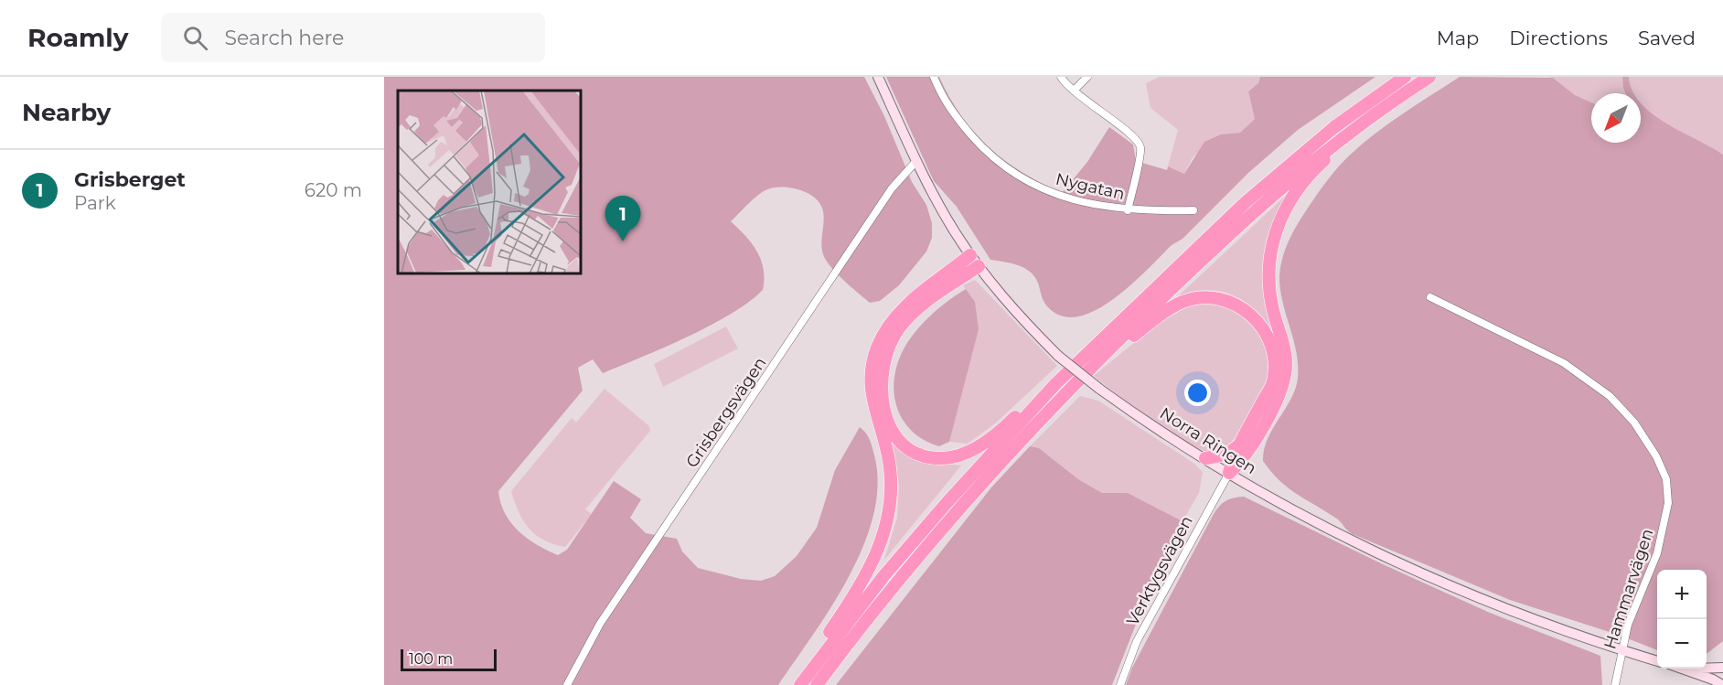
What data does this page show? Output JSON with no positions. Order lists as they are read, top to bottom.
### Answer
{
  "streets": {
    "main road": ["Norra Ringen"],
    "street": [
      "Nygatan",
      "Grisbergsvägen",
      "Verktygsvägen",
      "Hammarvägen"
    ]
  },
  "crossings": [
    ["Grisbergsvägen", "Norra Ringen"],
    ["Norra Ringen", "Verktygsvägen"],
    ["Norra Ringen", "Hammarvägen"]
  ],
  "scale_bar": "100 m",
  "north": "bottom left",
  "page": {
    "header": "Roamly",
    "search": "Search here",
    "nav": ["Map", "Directions", "Saved"],
    "heading": "Nearby",
    "list": [
      {
        "mark": "1",
        "name": "Grisberget",
        "note": "Park",
        "value": "620 m"
      }
    ],
    "pins": "1",
    "map_buttons": ["+", "−"],
    "scale": "100 m"
  }
}
